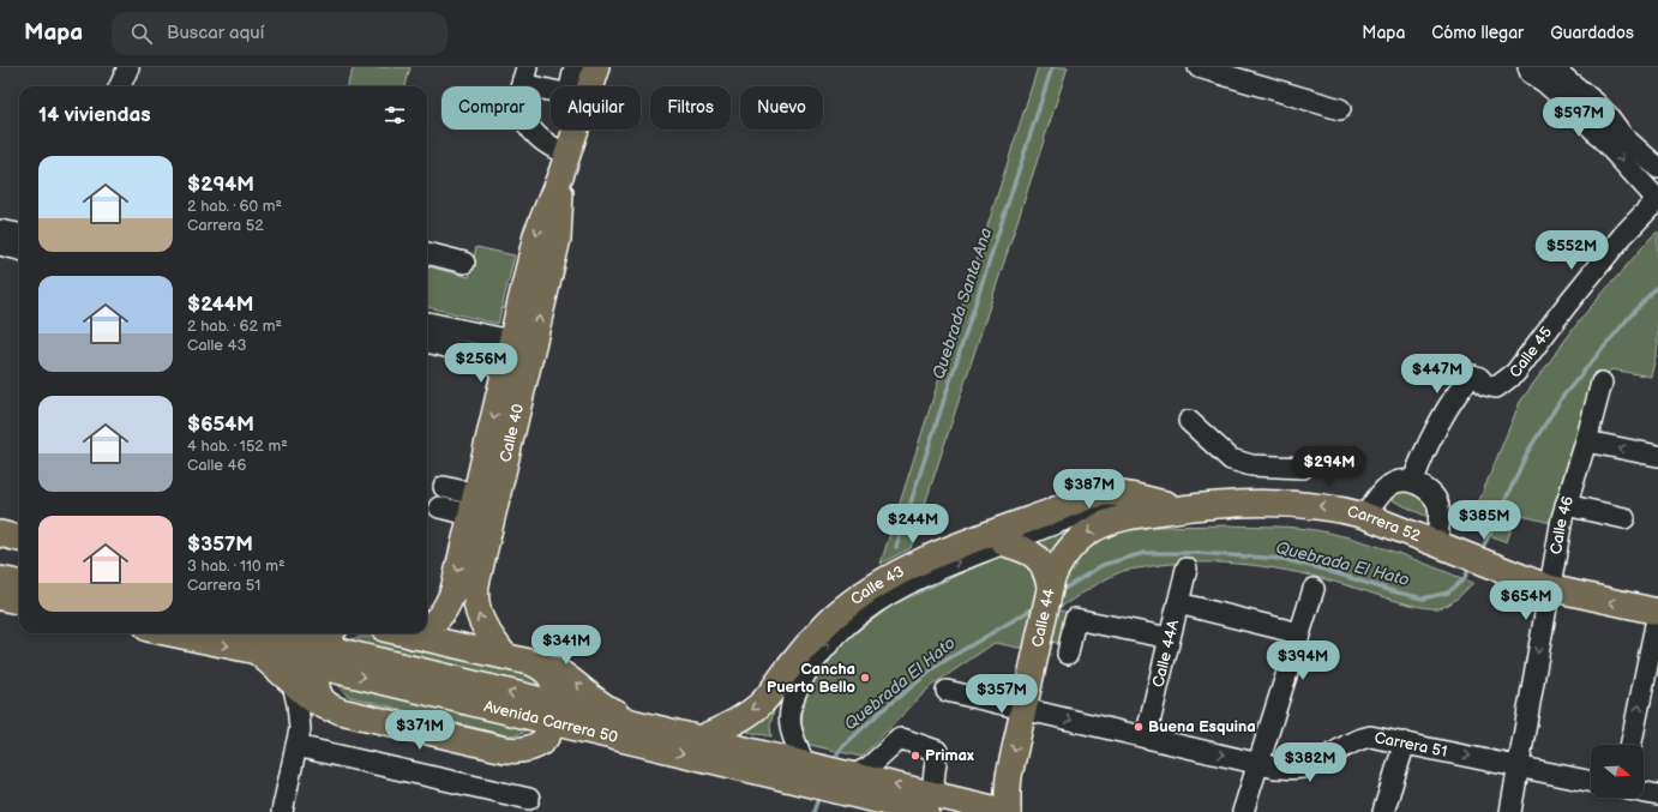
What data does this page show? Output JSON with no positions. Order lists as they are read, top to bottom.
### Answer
{
  "streets": {
    "main road": [
      "Calle 40",
      "Carrera 52",
      "Calle 43",
      "Calle 44",
      "Avenida Carrera 50"
    ],
    "street": [
      "Calle 45",
      "Calle 46",
      "Calle 44A",
      "Carrera 51"
    ]
  },
  "crossings": [
    ["Carrera 52", "Calle 46"],
    ["Carrera 52", "Calle 43"],
    ["Carrera 52", "Calle 44"],
    ["Calle 46", "Carrera 51"],
    ["Calle 43", "Calle 44"],
    ["Calle 43", "Avenida Carrera 50"],
    ["Calle 44", "Calle 44A"],
    ["Calle 44", "Avenida Carrera 50"],
    ["Calle 44", "Carrera 51"],
    ["Calle 44A", "Carrera 51"]
  ],
  "one_way": ["Carrera 52", "Calle 44"],
  "water": ["Quebrada Santa Ana", "Quebrada El Hato"],
  "places": ["Cancha Puerto Bello", "Buena Esquina", "Primax"],
  "north": "right",
  "page": {
    "header": "Mapa",
    "search": "Buscar aquí",
    "nav": ["Mapa", "Cómo llegar", "Guardados"],
    "chip": [
      "Comprar",
      "Alquilar",
      "Filtros",
      "Nuevo"
    ],
    "heading": "14 viviendas",
    "price": [
      "$597M",
      "$552M",
      "$256M",
      "$447M",
      "$294M",
      "$387M",
      "$385M",
      "$244M",
      "$654M",
      "$341M",
      "$394M",
      "$357M",
      "$371M",
      "$382M"
    ],
    "list": [
      {
        "name": "$294M",
        "note": "2 hab. · 60 m² · Carrera 52"
      },
      {
        "name": "$244M",
        "note": "2 hab. · 62 m² · Calle 43"
      },
      {
        "name": "$654M",
        "note": "4 hab. · 152 m² · Calle 46"
      },
      {
        "name": "$357M",
        "note": "3 hab. · 110 m² · Carrera 51"
      }
    ]
  }
}
